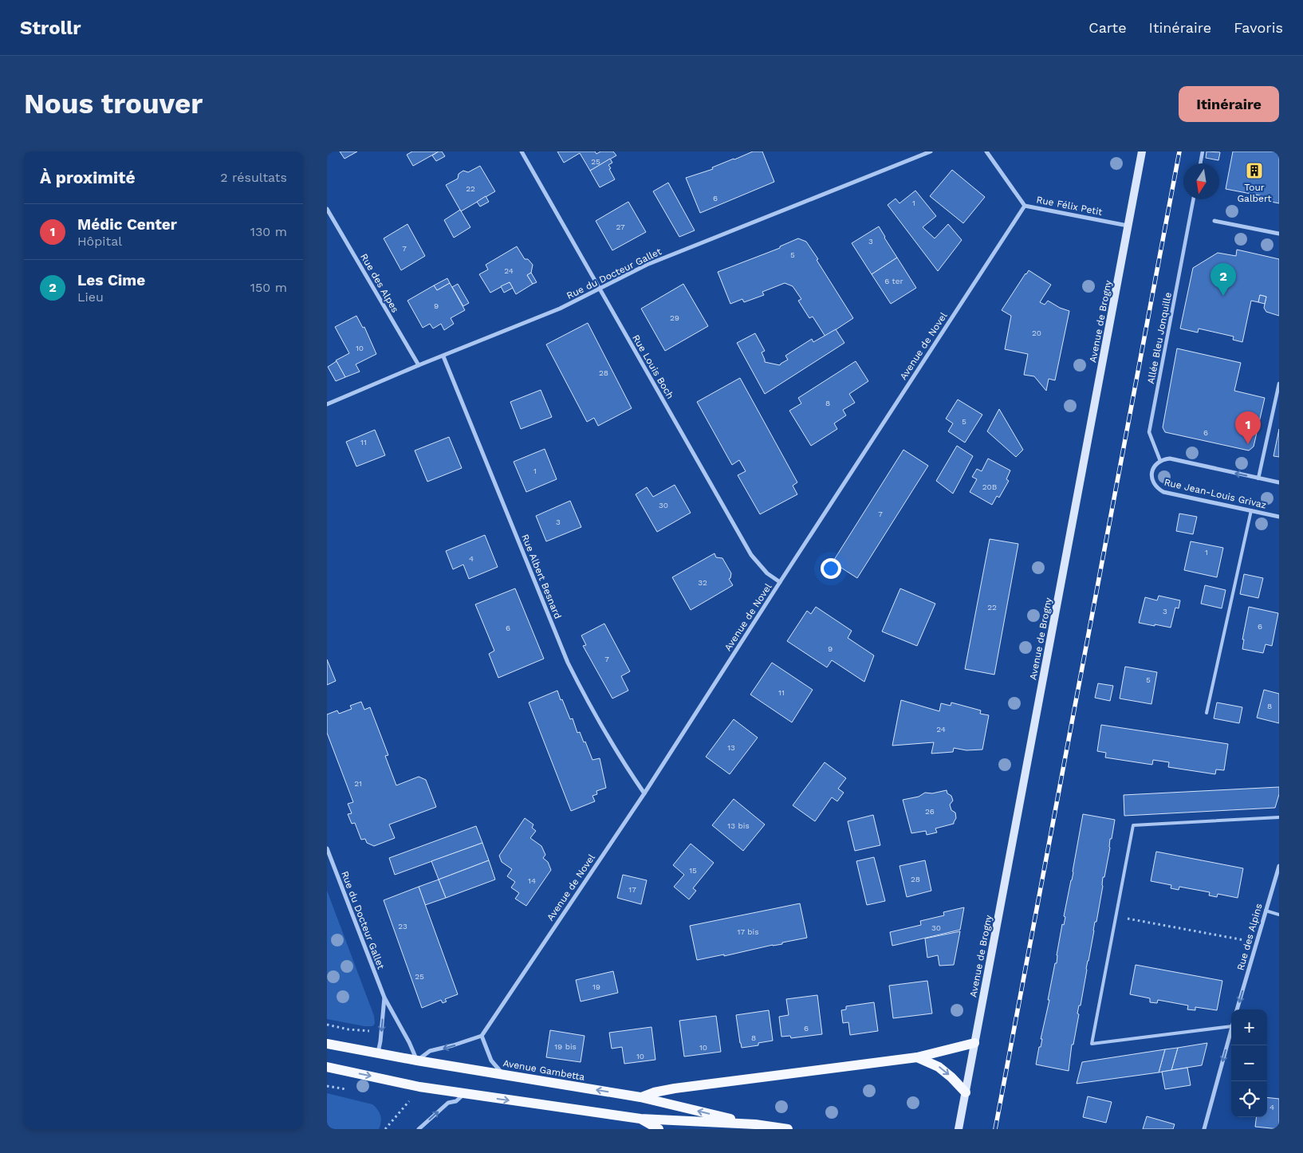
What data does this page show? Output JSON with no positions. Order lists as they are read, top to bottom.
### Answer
{
  "streets": {
    "main road": ["Avenue de Brogny", "Avenue Gambetta"],
    "street": [
      "Rue Félix Petit",
      "Rue du Docteur Gallet",
      "Rue des Alpes",
      "Allée Bleu Jonquille",
      "Avenue de Novel",
      "Rue Louis Boch",
      "Rue Jean-Louis Grivaz",
      "Rue Albert Besnard",
      "Rue des Alpins"
    ]
  },
  "crossings": [
    ["Rue Félix Petit", "Avenue de Brogny"],
    ["Rue Félix Petit", "Avenue de Novel"],
    ["Rue du Docteur Gallet", "Rue des Alpes"],
    ["Rue du Docteur Gallet", "Rue Louis Boch"],
    ["Rue du Docteur Gallet", "Rue Albert Besnard"],
    ["Rue du Docteur Gallet", "Avenue Gambetta"],
    ["Allée Bleu Jonquille", "Rue Jean-Louis Grivaz"],
    ["Avenue de Novel", "Rue Louis Boch"],
    ["Avenue de Novel", "Rue Albert Besnard"]
  ],
  "one_way": ["Rue des Alpins"],
  "places": {
    "building": ["Tour Galbert"]
  },
  "house_numbers": [
    "25",
    "22",
    "6",
    "1",
    "27",
    "3",
    "7",
    "5",
    "24",
    "6 ter",
    "9",
    "29",
    "20",
    "10",
    "28",
    "8",
    "5",
    "6",
    "11",
    "1",
    "20B",
    "30",
    "7",
    "3",
    "1",
    "4",
    "32",
    "22",
    "3",
    "6",
    "6",
    "9",
    "7",
    "5",
    "11",
    "8",
    "24",
    "13",
    "21",
    "26",
    "13 bis",
    "15",
    "28",
    "14",
    "17",
    "23",
    "30",
    "17 bis",
    "25",
    "19",
    "6",
    "8",
    "19 bis",
    "10",
    "10",
    "4"
  ],
  "north": "bottom",
  "page": {
    "header": "Strollr",
    "nav": ["Carte", "Itinéraire", "Favoris"],
    "buttons": "Itinéraire",
    "title": "Nous trouver",
    "heading": ["À proximité", "2 résultats"],
    "list": [
      {
        "mark": "1",
        "name": "Médic Center",
        "note": "Hôpital",
        "value": "130 m"
      },
      {
        "mark": "2",
        "name": "Les Cime",
        "note": "Lieu",
        "value": "150 m"
      }
    ],
    "pins": ["2", "1"],
    "map_buttons": ["+", "−"]
  }
}
